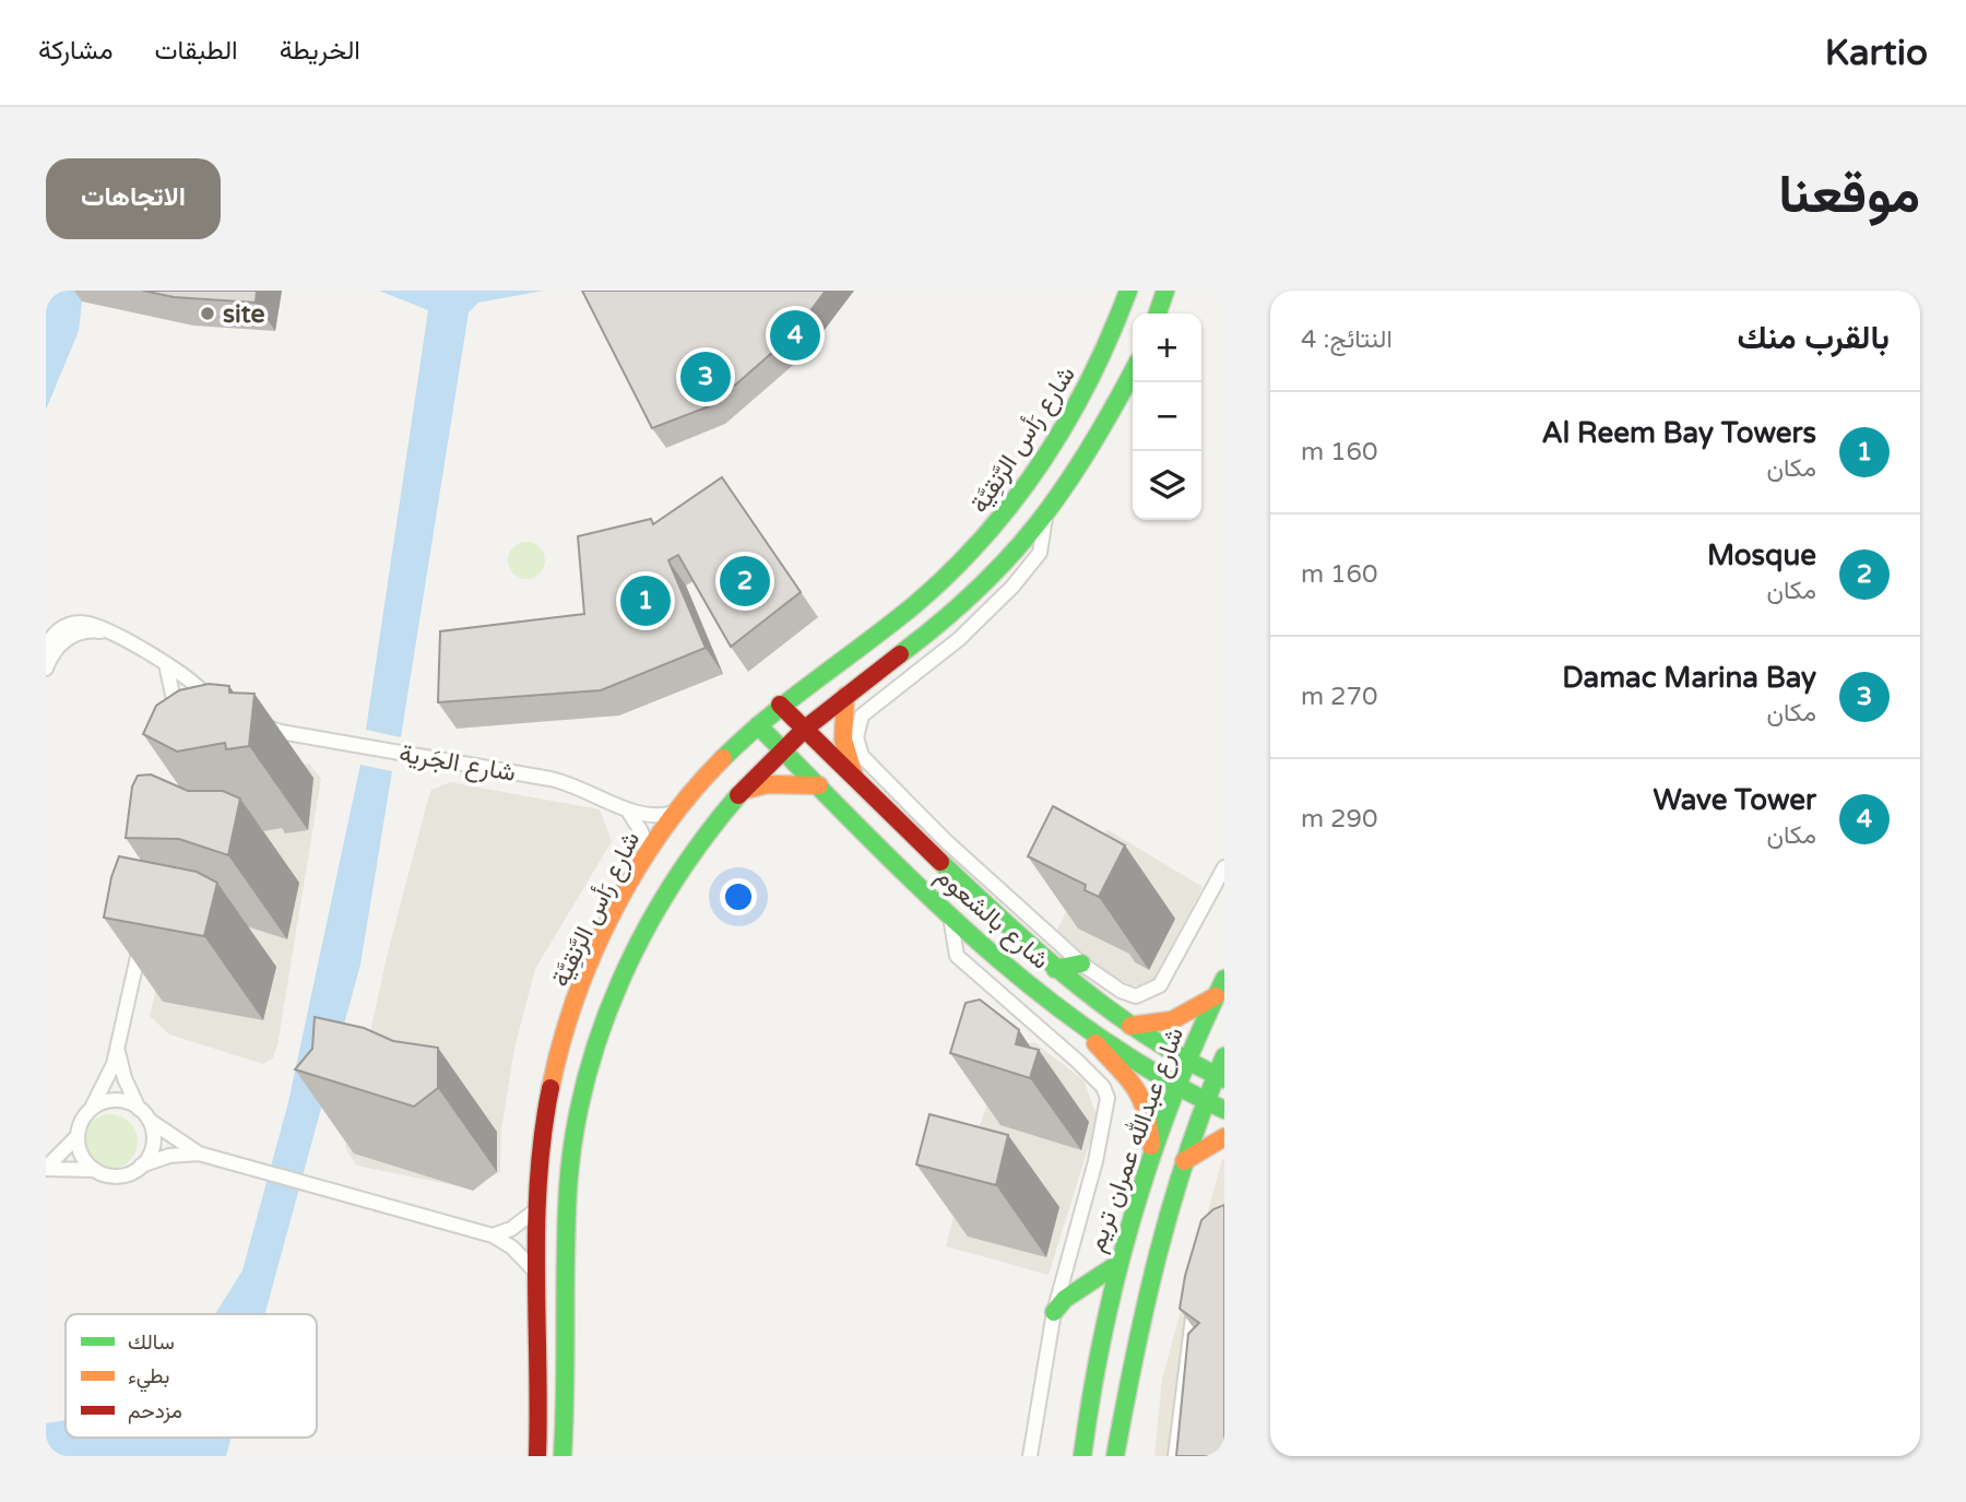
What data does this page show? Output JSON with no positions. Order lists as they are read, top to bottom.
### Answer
{
  "streets": {
    "street": [
      "شارع رَأس الرَّنقِيَّة",
      "شارع الجَرية",
      "شارع بالشعوم",
      "شارع عبدالله عمران تريم"
    ]
  },
  "crossings": [
    ["شارع رَأس الرَّنقِيَّة", "شارع الجَرية"],
    ["شارع رَأس الرَّنقِيَّة", "شارع بالشعوم"],
    ["شارع بالشعوم", "شارع عبدالله عمران تريم"]
  ],
  "places": ["site"],
  "legend": ["سالك", "بطيء", "مزدحم"],
  "page": {
    "header": "Kartio",
    "nav": ["الخريطة", "الطبقات", "مشاركة"],
    "title": "موقعنا",
    "buttons": "الاتجاهات",
    "heading": ["بالقرب منك", "النتائج: 4"],
    "pins": [
      "4",
      "3",
      "2",
      "1"
    ],
    "map_buttons": ["+", "−"],
    "list": [
      {
        "mark": "1",
        "name": "Al Reem Bay Towers",
        "note": "مكان",
        "value": "160 m"
      },
      {
        "mark": "2",
        "name": "Mosque",
        "note": "مكان",
        "value": "160 m"
      },
      {
        "mark": "3",
        "name": "Damac Marina Bay",
        "note": "مكان",
        "value": "270 m"
      },
      {
        "mark": "4",
        "name": "Wave Tower",
        "note": "مكان",
        "value": "290 m"
      }
    ]
  }
}
